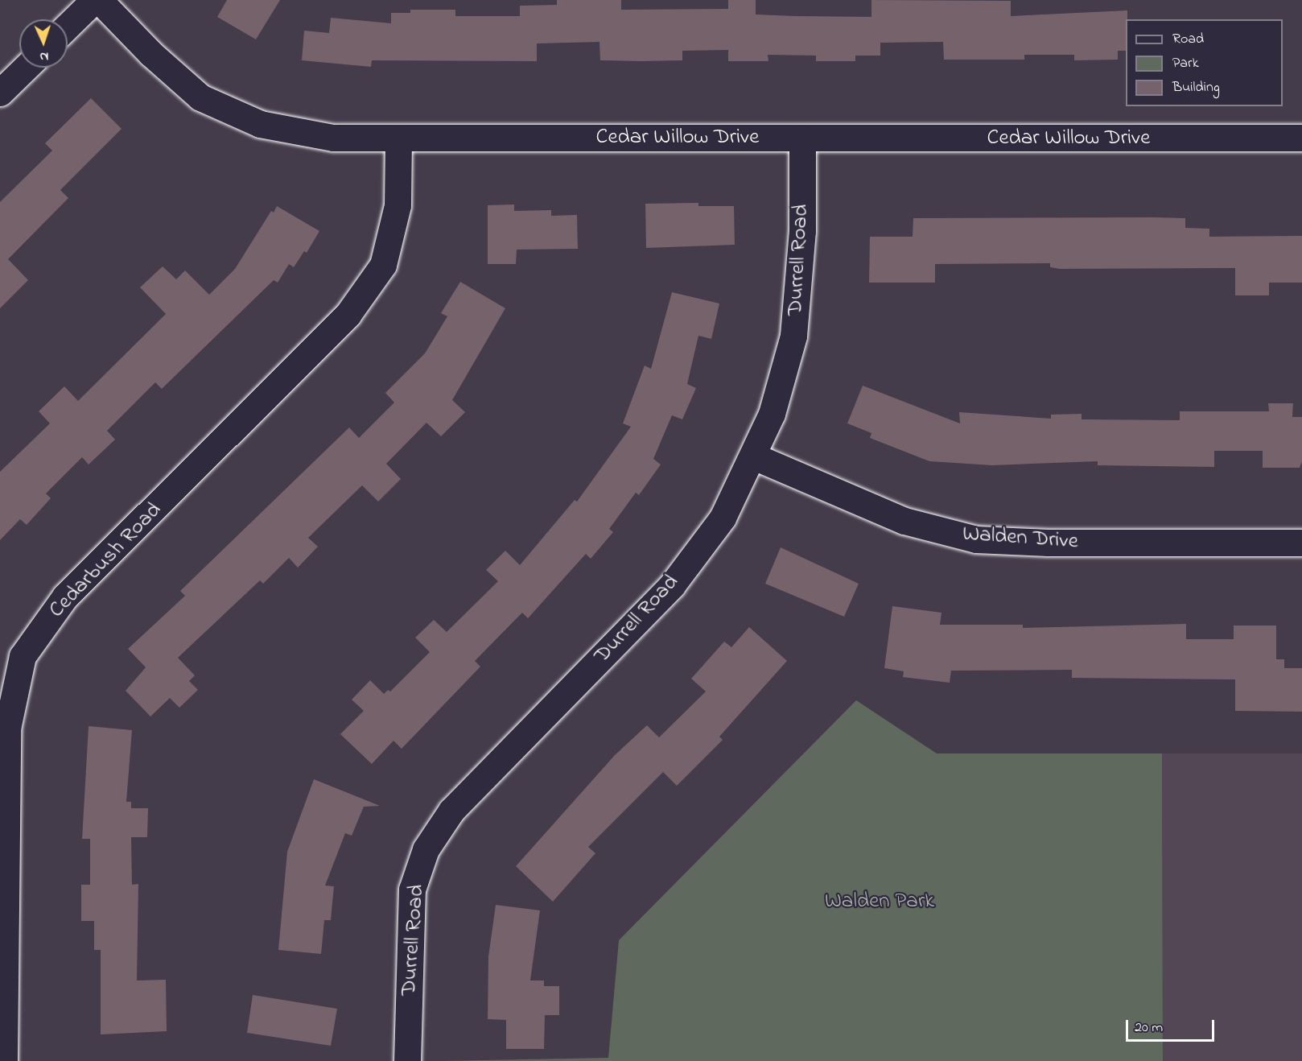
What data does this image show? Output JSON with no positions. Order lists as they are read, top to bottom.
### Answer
{
  "streets": {
    "street": [
      "Cedar Willow Drive",
      "Durrell Road",
      "Walden Drive",
      "Cedarbush Road"
    ]
  },
  "crossings": [
    ["Cedar Willow Drive", "Durrell Road"],
    ["Cedar Willow Drive", "Cedarbush Road"],
    ["Durrell Road", "Walden Drive"]
  ],
  "parks": ["Walden Park"],
  "legend": ["Road", "Park", "Building"],
  "scale_bar": "20 m",
  "north": "bottom"
}
